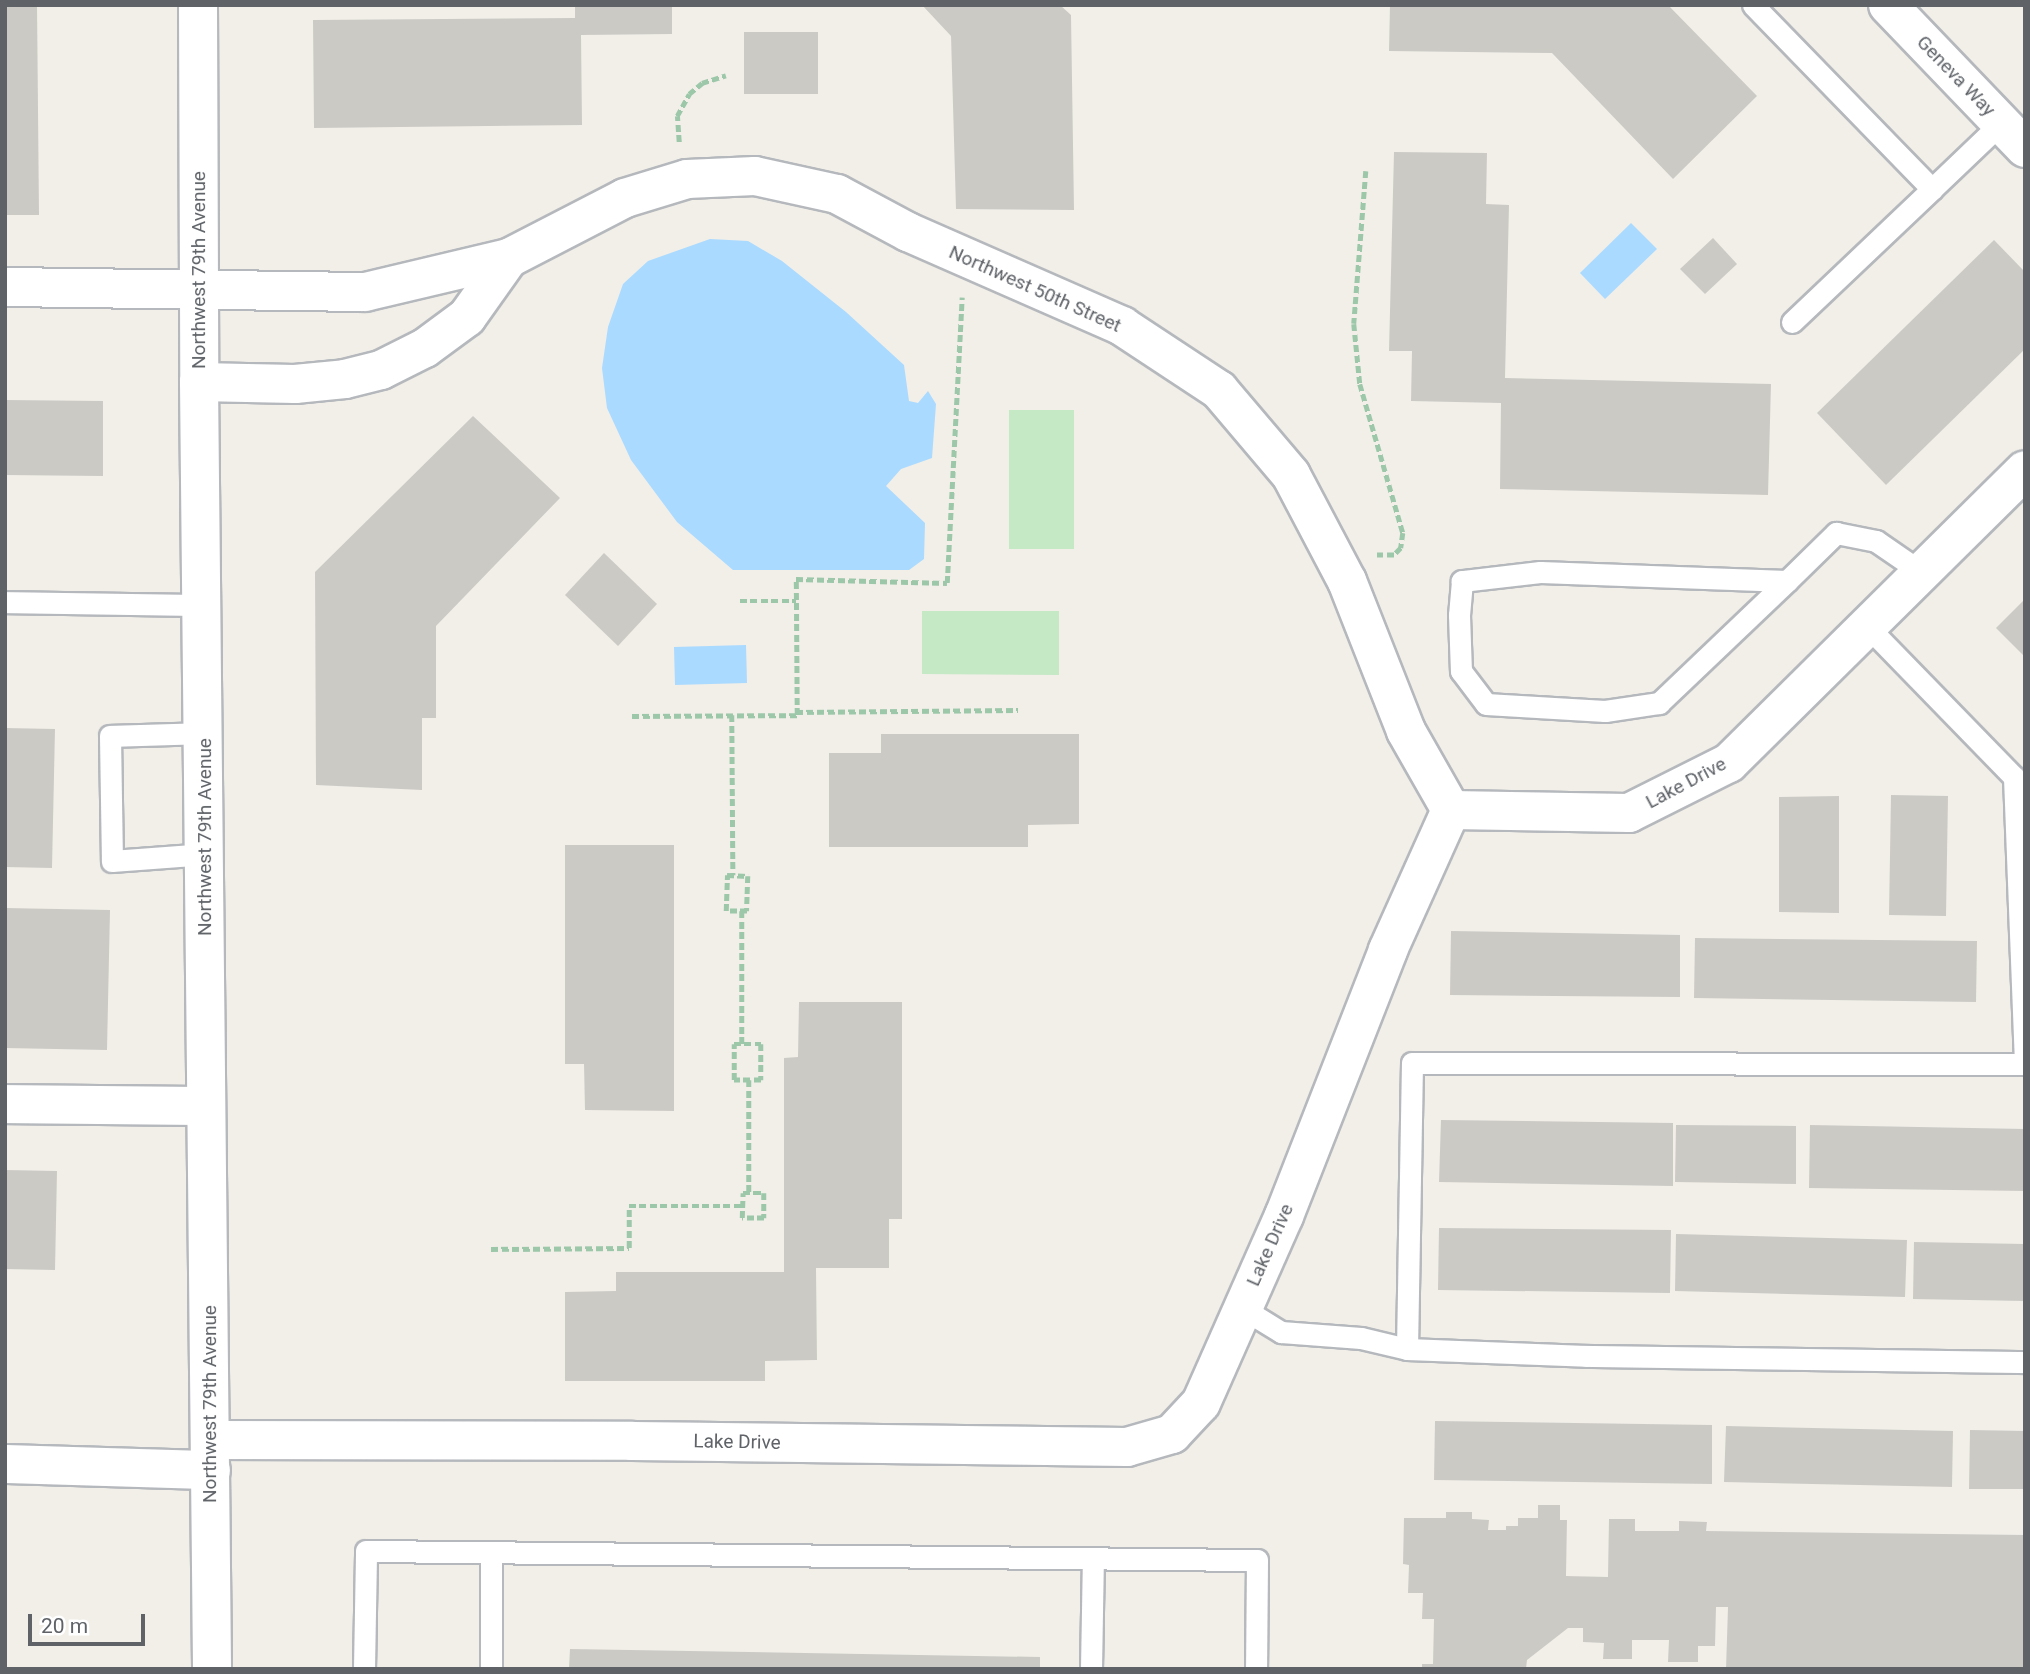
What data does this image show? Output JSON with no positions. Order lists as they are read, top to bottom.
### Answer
{
  "streets": {
    "street": [
      "Geneva Way",
      "Northwest 79th Avenue",
      "Northwest 50th Street",
      "Lake Drive"
    ]
  },
  "crossings": [
    ["Northwest 79th Avenue", "Northwest 50th Street"],
    ["Northwest 79th Avenue", "Lake Drive"],
    ["Northwest 50th Street", "Lake Drive"]
  ],
  "scale_bar": "20 m"
}
